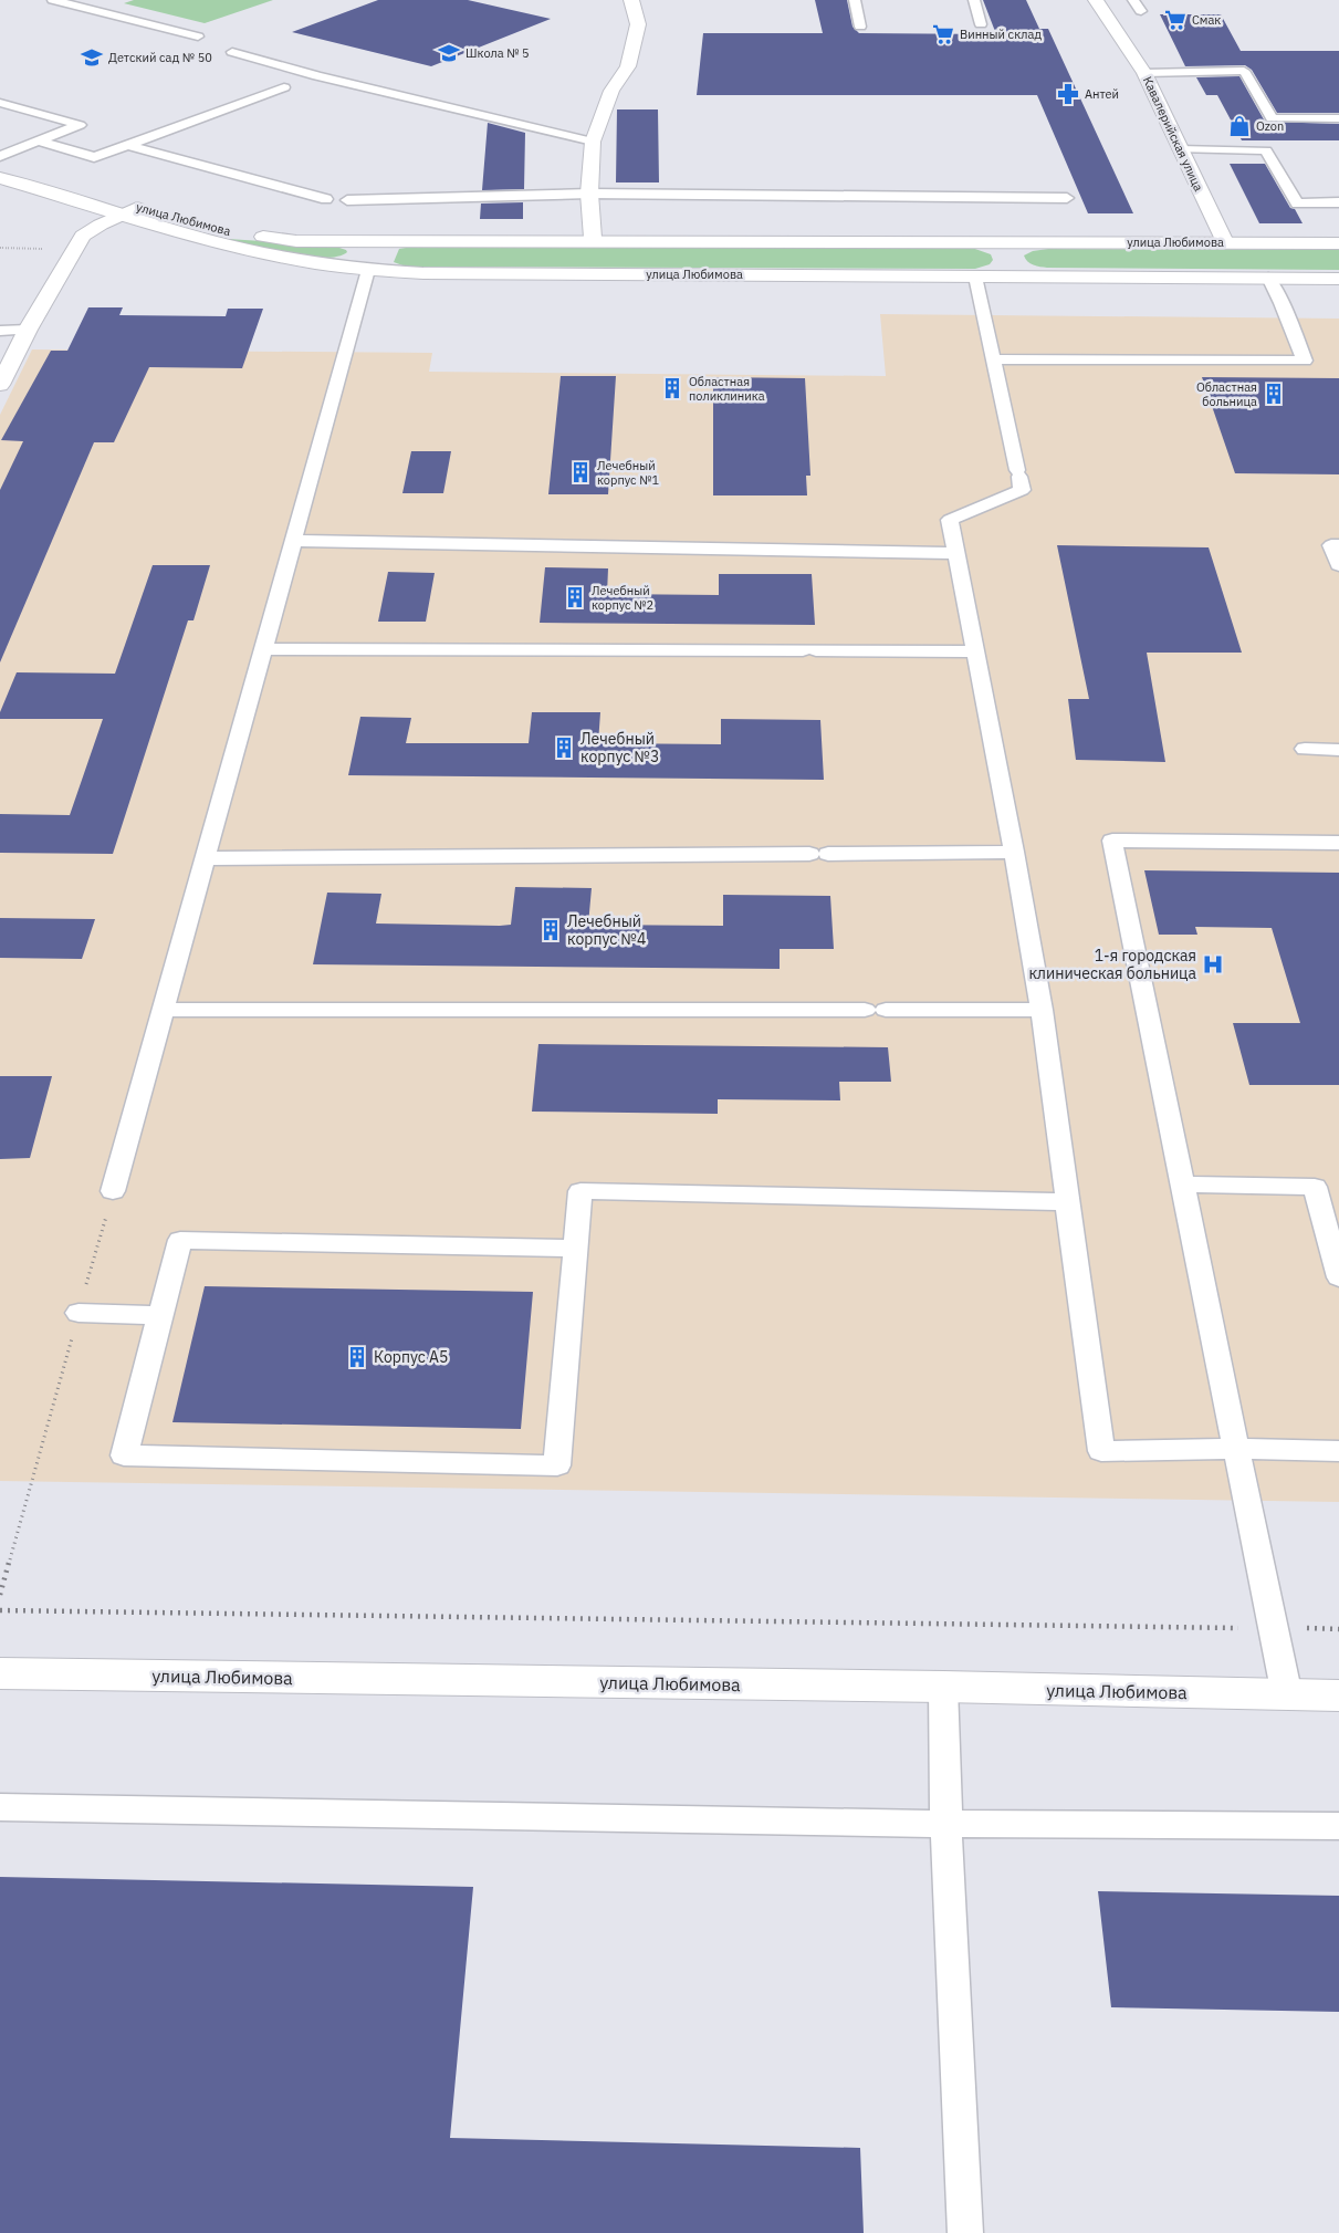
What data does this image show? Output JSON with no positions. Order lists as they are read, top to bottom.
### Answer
{
  "streets": {
    "main road": ["Кавалерийская улица", "улица Любимова"]
  },
  "crossings": [
    ["Кавалерийская улица", "улица Любимова"]
  ],
  "places": {
    "supermarket": ["Смак", "Винный склад"],
    "school or university": ["Школа № 5", "Детский сад № 50"],
    "pharmacy": ["Антей"],
    "shop": ["Ozon"],
    "building": [
      "Областная поликлиника",
      "Областная больница",
      "Лечебный корпус №1",
      "Лечебный корпус №2",
      "Лечебный корпус №3",
      "Лечебный корпус №4",
      "Корпус А5"
    ],
    "hospital": ["1-я городская клиническая больница"]
  }
}
